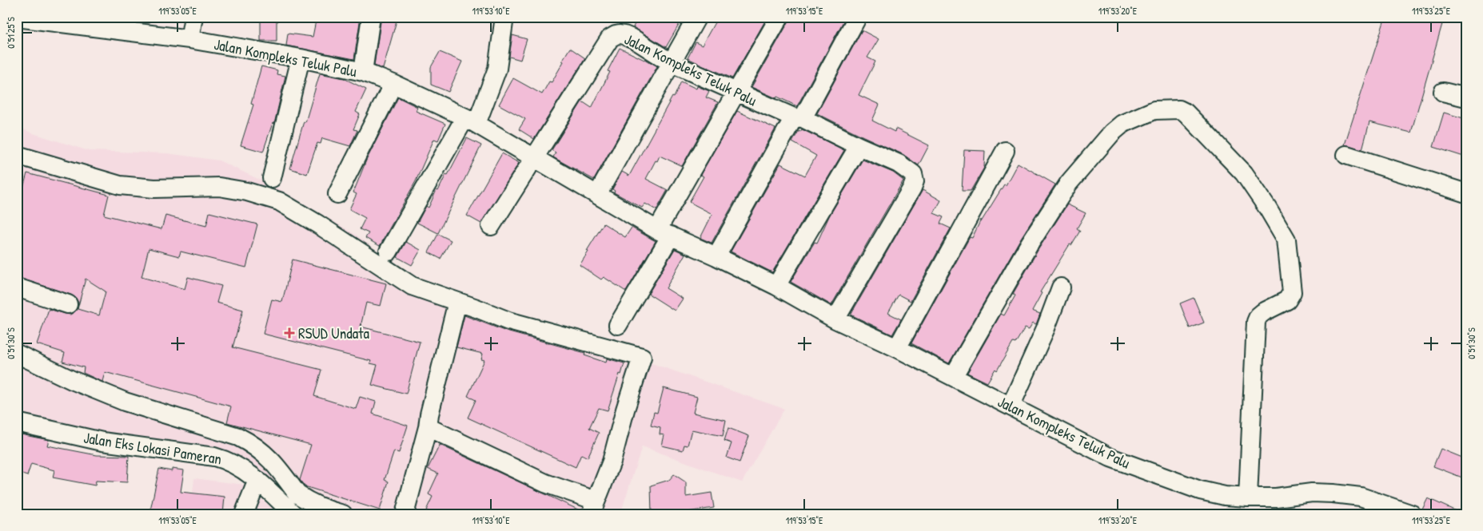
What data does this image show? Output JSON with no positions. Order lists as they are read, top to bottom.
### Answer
{
  "streets": {
    "street": ["Jalan Kompleks Teluk Palu", "Jalan Eks Lokasi Pameran"]
  },
  "places": {
    "health": ["RSUD Undata"]
  },
  "coordinates": [
    "119°53'05\"E",
    "119°53'10\"E",
    "119°53'15\"E",
    "119°53'20\"E",
    "119°53'25\"E",
    "0°51'25\"S",
    "0°51'30\"S"
  ]
}
